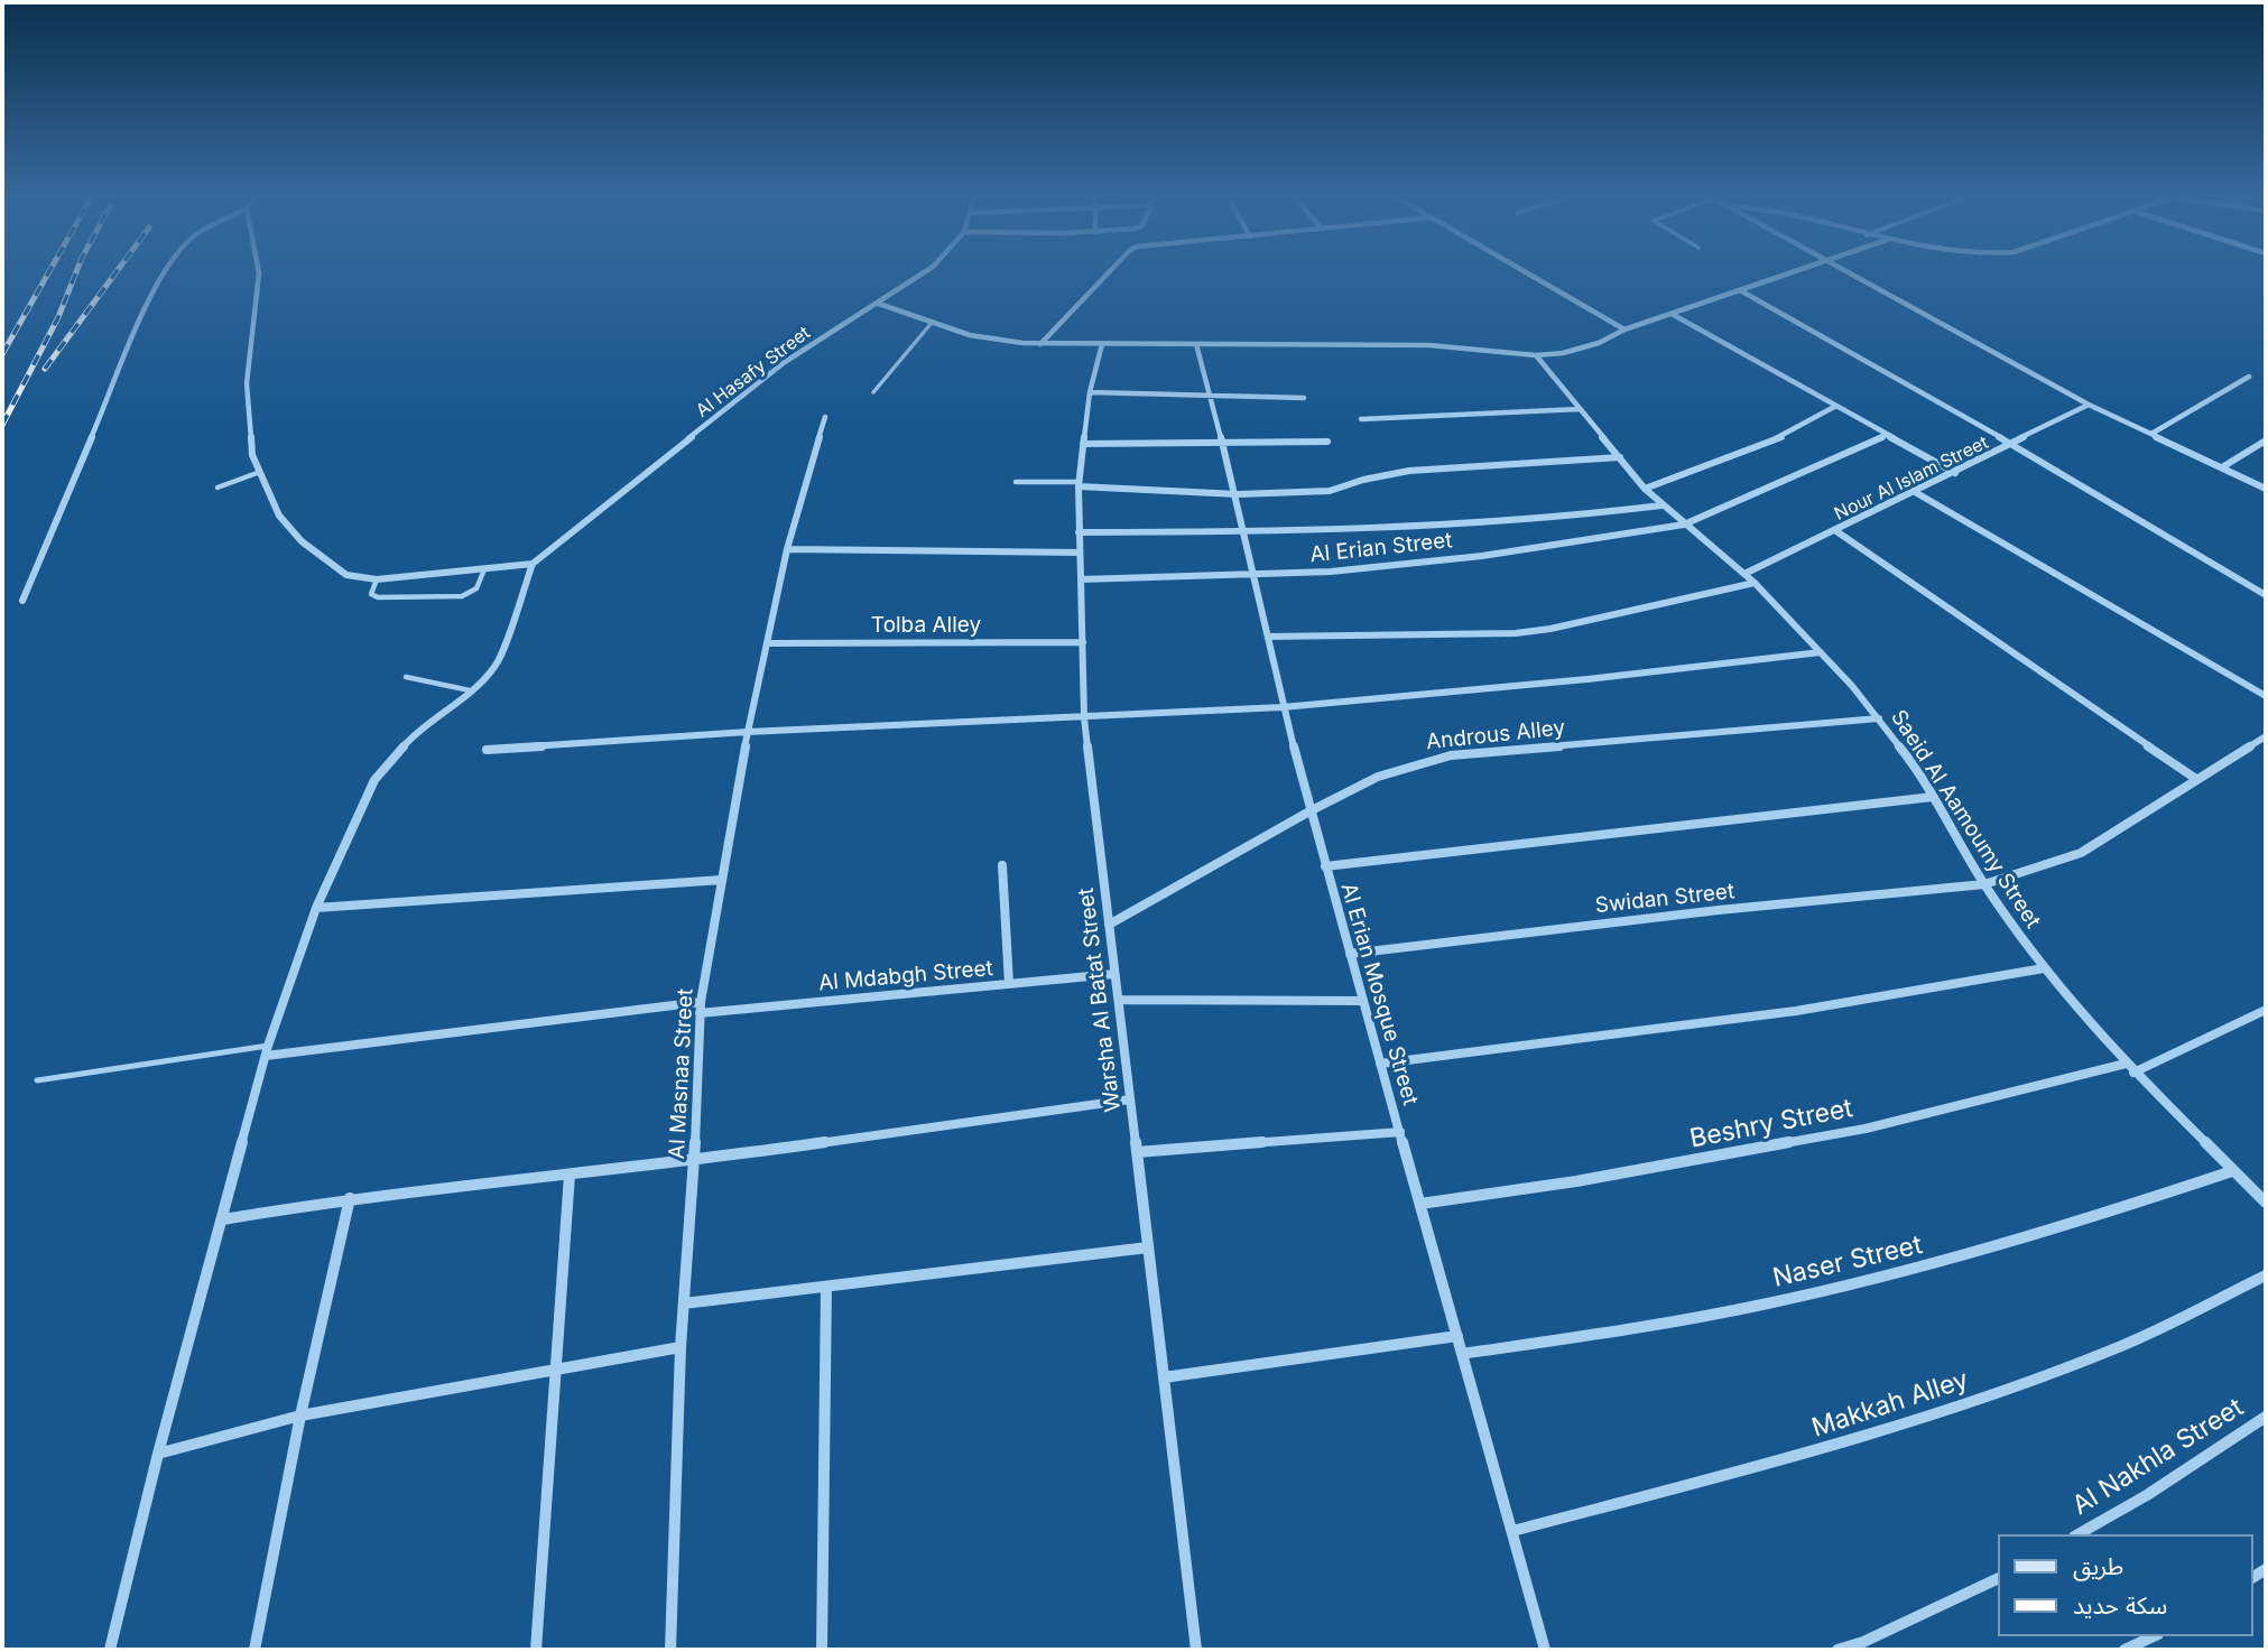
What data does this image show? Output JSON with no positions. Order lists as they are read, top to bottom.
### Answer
{
  "streets": {
    "street": [
      "Al Hasafy Street",
      "Nour Al Islam Street",
      "Al Erian Street",
      "Tolba Alley",
      "Androus Alley",
      "Saeid Al Aamoumy Street",
      "Swidan Street",
      "Al Mdabgh Street",
      "Al Erian Mosque Street",
      "Warsha Al Batat Street",
      "Al Masnaa Street",
      "Beshry Street",
      "Naser Street",
      "Makkah Alley",
      "Al Nakhla Street"
    ]
  },
  "crossings": [
    ["Nour Al Islam Street", "Saeid Al Aamoumy Street"],
    ["Al Erian Street", "Saeid Al Aamoumy Street"],
    ["Al Erian Street", "Al Erian Mosque Street"],
    ["Al Erian Street", "Warsha Al Batat Street"],
    ["Tolba Alley", "Warsha Al Batat Street"],
    ["Tolba Alley", "Al Masnaa Street"],
    ["Androus Alley", "Saeid Al Aamoumy Street"],
    ["Androus Alley", "Al Erian Mosque Street"],
    ["Androus Alley", "Warsha Al Batat Street"],
    ["Saeid Al Aamoumy Street", "Swidan Street"],
    ["Saeid Al Aamoumy Street", "Beshry Street"],
    ["Saeid Al Aamoumy Street", "Naser Street"],
    ["Swidan Street", "Al Erian Mosque Street"],
    ["Al Mdabgh Street", "Warsha Al Batat Street"],
    ["Al Mdabgh Street", "Al Masnaa Street"],
    ["Al Erian Mosque Street", "Beshry Street"],
    ["Al Erian Mosque Street", "Naser Street"],
    ["Al Erian Mosque Street", "Makkah Alley"]
  ],
  "legend": ["طريق", "سكة حديد"]
}
